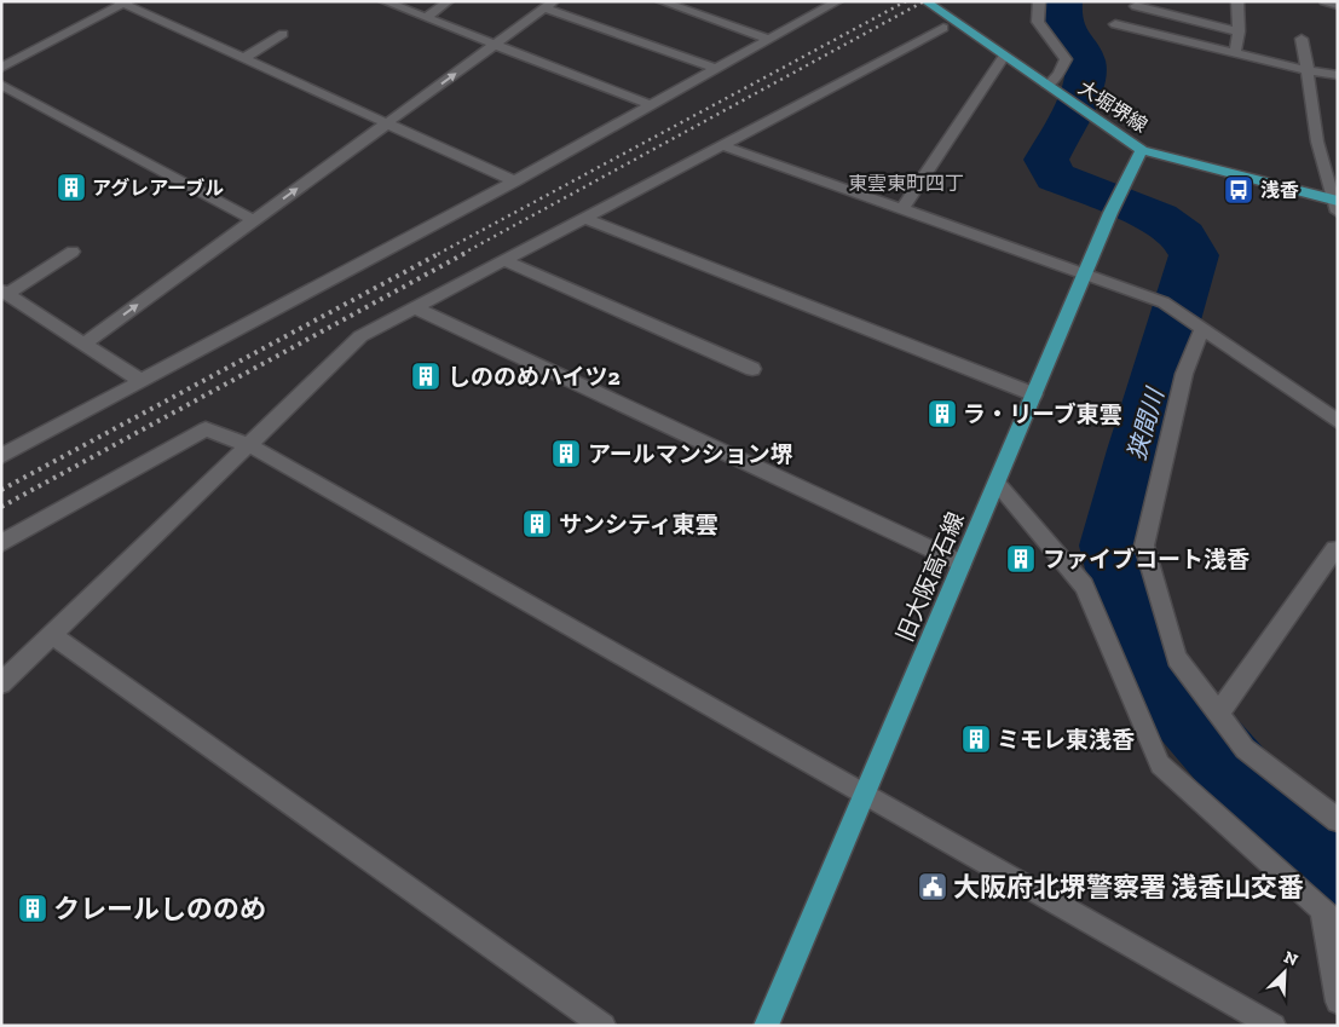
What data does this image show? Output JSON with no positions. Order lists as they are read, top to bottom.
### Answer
{
  "streets": {
    "main road": ["大堀堺線", "旧大阪高石線"]
  },
  "crossings": [
    ["大堀堺線", "旧大阪高石線"]
  ],
  "districts": ["東雲東町四丁"],
  "water": ["狭間川"],
  "places": {
    "building": [
      "アグレアーブル",
      "しののめハイツ2",
      "ラ・リーブ東雲",
      "アールマンション堺",
      "サンシティ東雲",
      "ファイブコート浅香",
      "ミモレ東浅香",
      "クレールしののめ"
    ],
    "bus stop": ["浅香"],
    "public building": ["大阪府北堺警察署 浅香山交番"]
  },
  "north": "top right"
}
